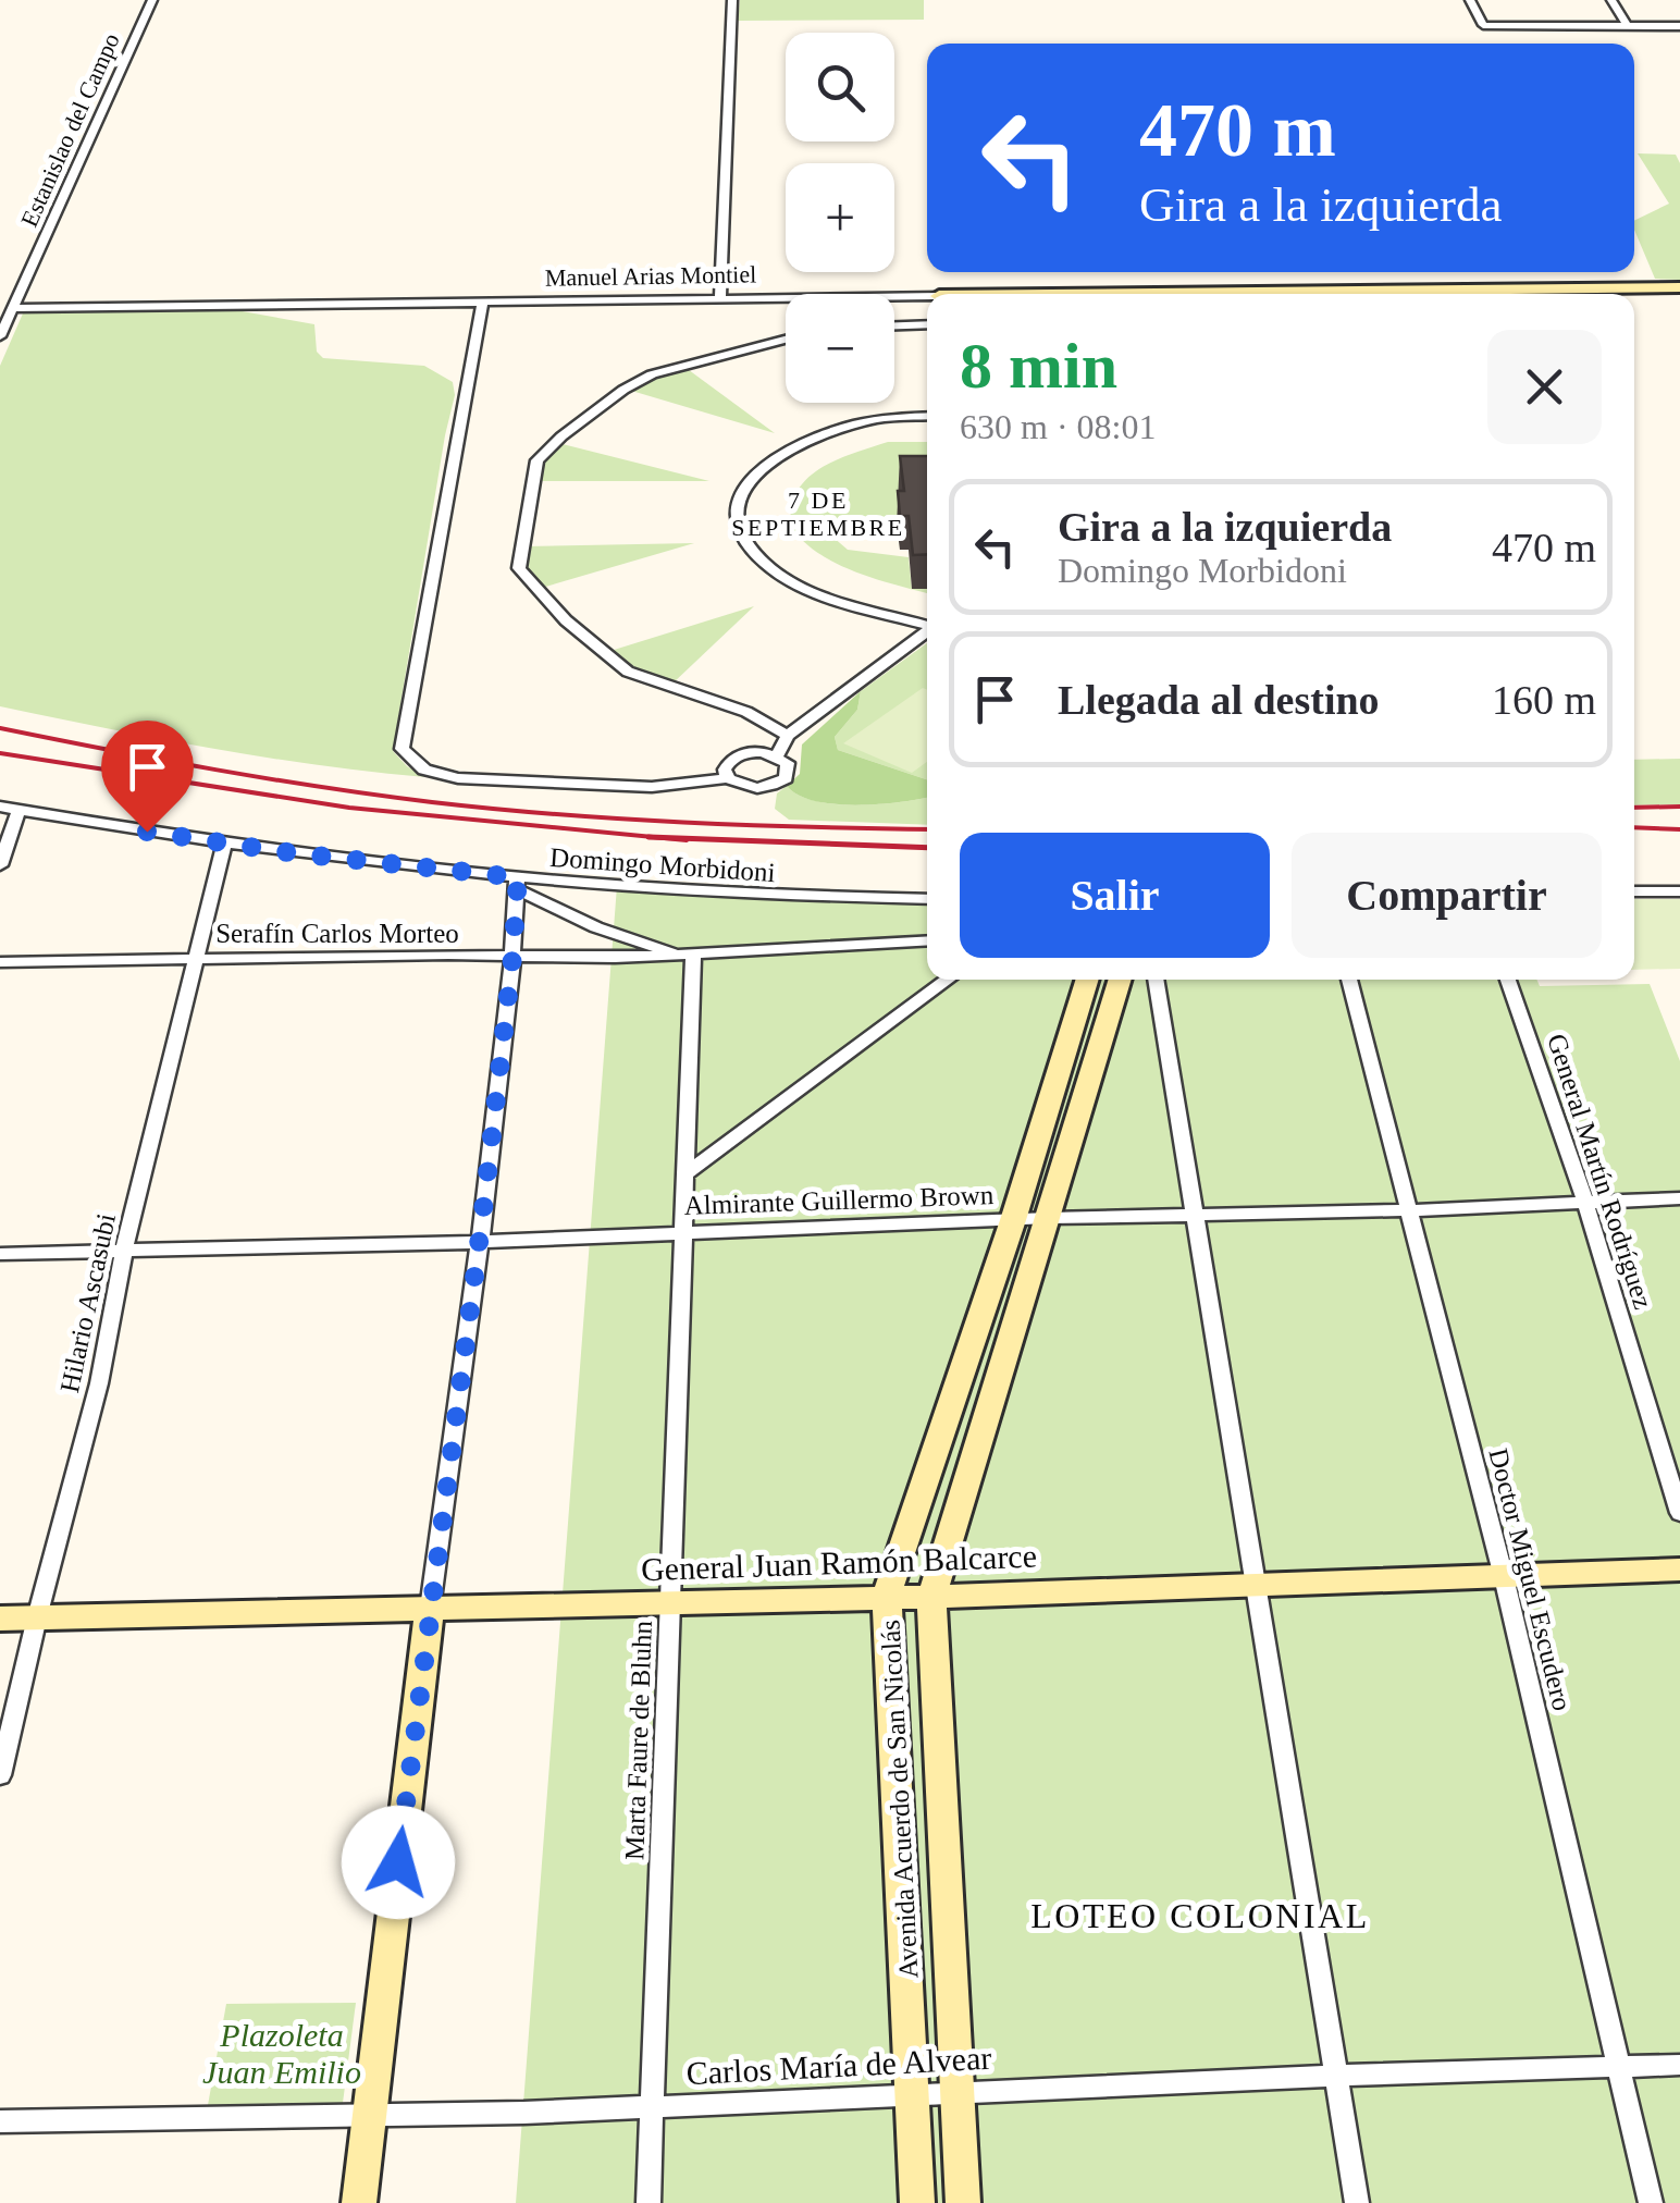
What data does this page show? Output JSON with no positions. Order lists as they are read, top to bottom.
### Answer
{
  "streets": {
    "street": [
      "Estanislao del Campo",
      "Manuel Arias Montiel",
      "Domingo Morbidoni",
      "Serafín Carlos Morteo",
      "General Martín Rodríguez",
      "Almirante Guillermo Brown",
      "Hilario Ascasubi",
      "General Juan Ramón Balcarce",
      "Doctor Miguel Escudero",
      "Marta Faure de Bluhn",
      "Avenida Acuerdo de San Nicolás",
      "Carlos María de Alvear"
    ]
  },
  "crossings": [
    ["Estanislao del Campo", "Manuel Arias Montiel"],
    ["Domingo Morbidoni", "Hilario Ascasubi"],
    ["Serafín Carlos Morteo", "Hilario Ascasubi"],
    ["Serafín Carlos Morteo", "Marta Faure de Bluhn"],
    ["General Martín Rodríguez", "Almirante Guillermo Brown"],
    ["Almirante Guillermo Brown", "Hilario Ascasubi"],
    ["Almirante Guillermo Brown", "Doctor Miguel Escudero"],
    ["Almirante Guillermo Brown", "Marta Faure de Bluhn"],
    ["Almirante Guillermo Brown", "Avenida Acuerdo de San Nicolás"],
    ["Hilario Ascasubi", "General Juan Ramón Balcarce"],
    ["General Juan Ramón Balcarce", "Doctor Miguel Escudero"],
    ["General Juan Ramón Balcarce", "Marta Faure de Bluhn"],
    ["General Juan Ramón Balcarce", "Avenida Acuerdo de San Nicolás"],
    ["Doctor Miguel Escudero", "Carlos María de Alvear"],
    ["Marta Faure de Bluhn", "Carlos María de Alvear"],
    ["Avenida Acuerdo de San Nicolás", "Carlos María de Alvear"]
  ],
  "districts": ["7 DE SEPTIEMBRE", "LOTEO COLONIAL"],
  "parks": ["Plazoleta Juan Emilio"],
  "page": {
    "map_buttons": ["+", "−"],
    "turn": ["470 m", "Gira a la izquierda"],
    "heading": ["8 min", "630 m · 08:01"],
    "list": [
      {
        "name": "Gira a la izquierda",
        "note": "Domingo Morbidoni",
        "value": "470 m"
      },
      {
        "name": "Llegada al destino",
        "value": "160 m"
      }
    ],
    "buttons": ["Salir", "Compartir"]
  }
}
